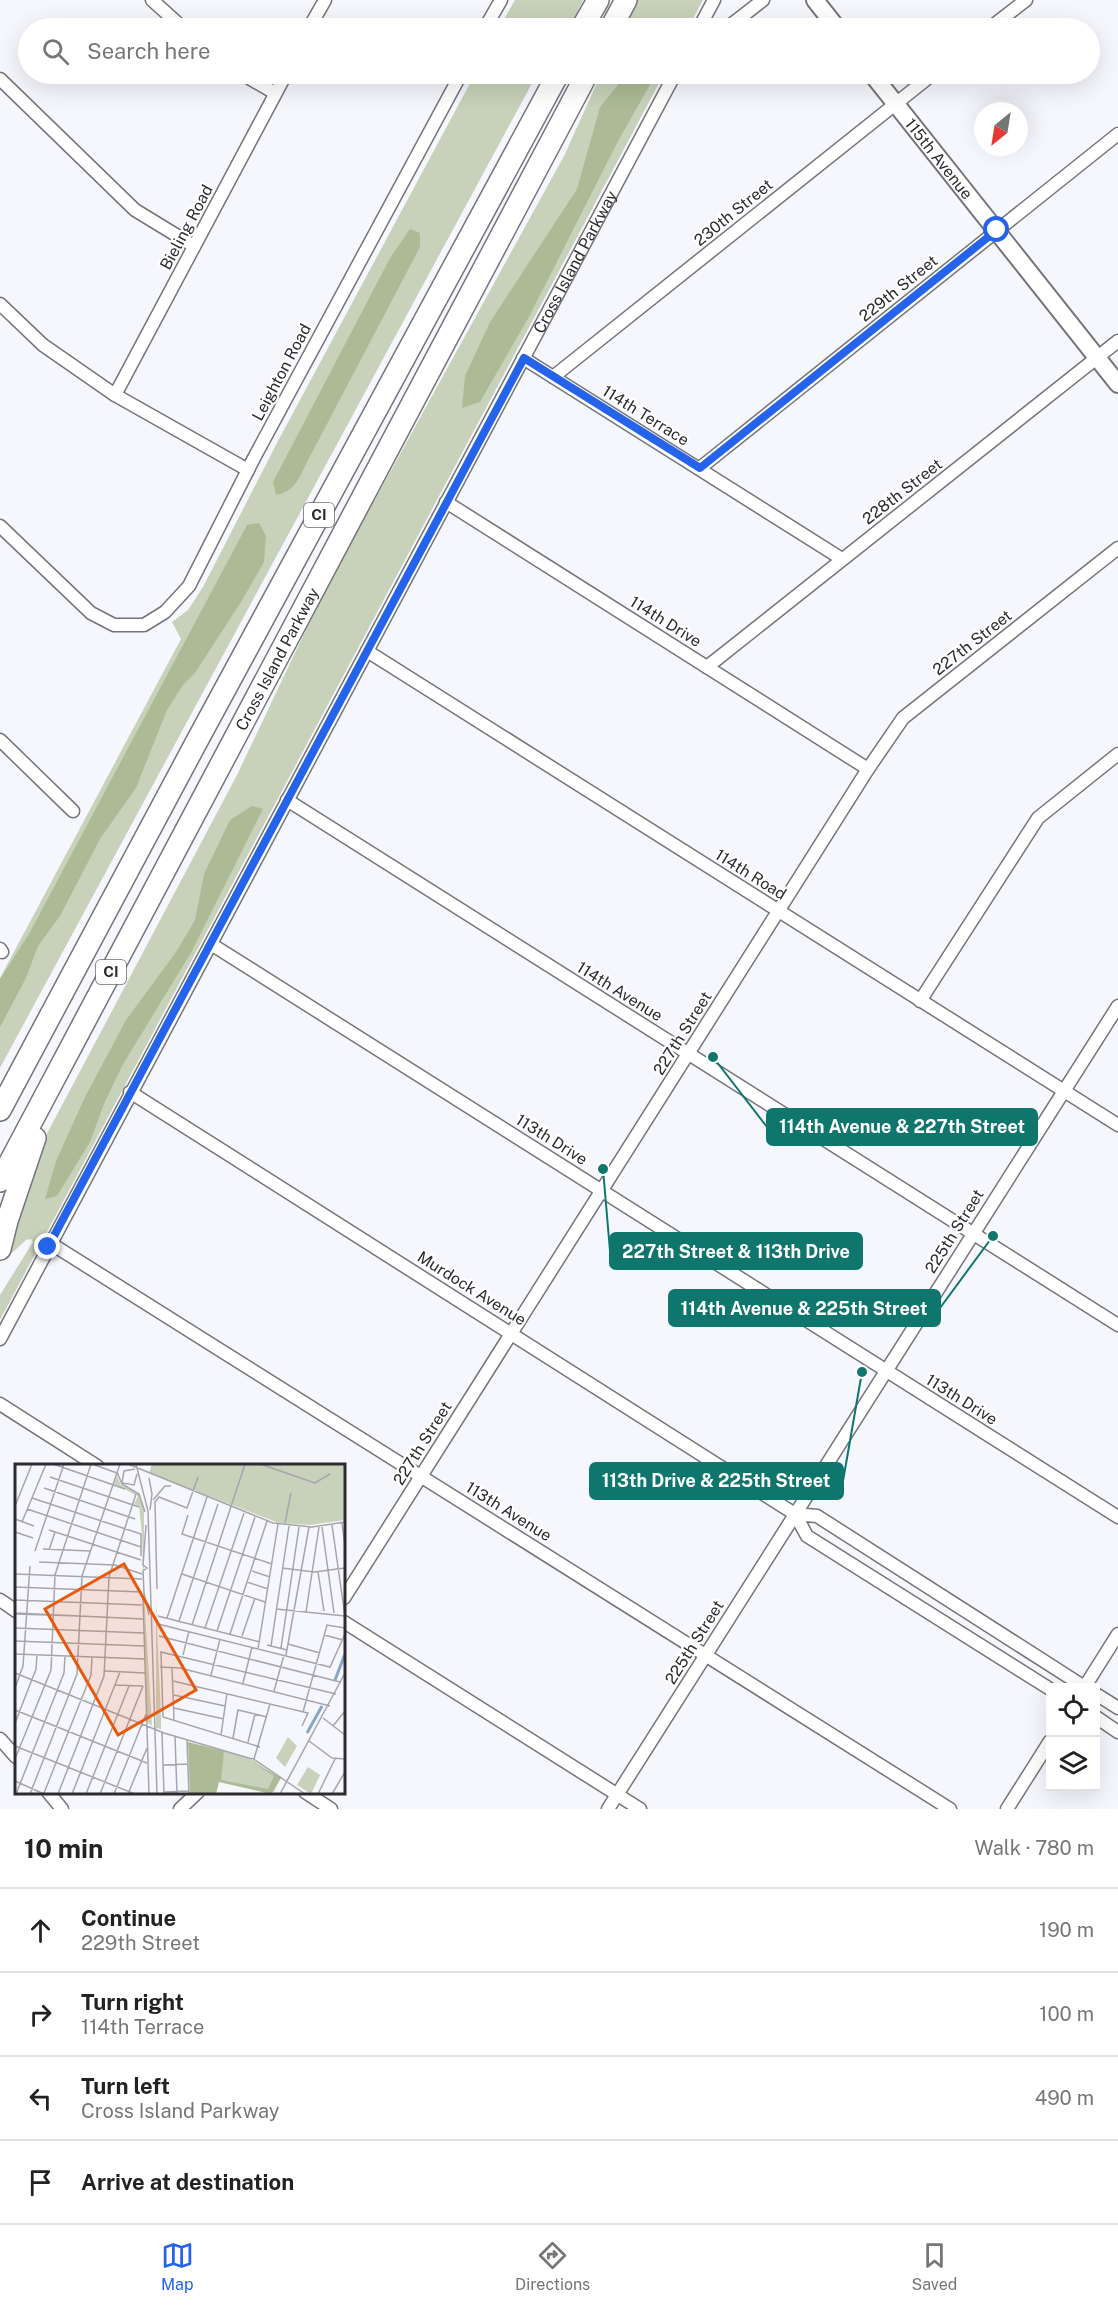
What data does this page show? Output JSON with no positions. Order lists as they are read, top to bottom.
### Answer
{
  "streets": {
    "highway": ["Cross Island Parkway", "CI"],
    "main road": ["115th Avenue"],
    "street": [
      "230th Street",
      "Bieling Road",
      "229th Street",
      "Leighton Road",
      "114th Terrace",
      "228th Street",
      "114th Drive",
      "227th Street",
      "114th Road",
      "114th Avenue",
      "113th Drive",
      "225th Street",
      "Murdock Avenue",
      "113th Avenue"
    ]
  },
  "crossings": [
    ["115th Avenue", "230th Street"],
    ["115th Avenue", "229th Street"],
    ["115th Avenue", "228th Street"],
    ["230th Street", "114th Terrace"],
    ["Cross Island Parkway", "114th Terrace"],
    ["Cross Island Parkway", "114th Drive"],
    ["Cross Island Parkway", "114th Road"],
    ["Cross Island Parkway", "114th Avenue"],
    ["Cross Island Parkway", "113th Drive"],
    ["Cross Island Parkway", "Murdock Avenue"],
    ["Cross Island Parkway", "113th Avenue"],
    ["229th Street", "114th Terrace"],
    ["114th Terrace", "228th Street"],
    ["228th Street", "114th Drive"],
    ["114th Drive", "227th Street"],
    ["227th Street", "114th Road"],
    ["227th Street", "114th Avenue"],
    ["227th Street", "113th Drive"],
    ["227th Street", "Murdock Avenue"],
    ["227th Street", "113th Avenue"],
    ["114th Road", "225th Street"],
    ["114th Avenue", "225th Street"],
    ["113th Drive", "225th Street"],
    ["225th Street", "Murdock Avenue"],
    ["225th Street", "113th Avenue"]
  ],
  "places": [
    "114th Avenue & 227th Street",
    "227th Street & 113th Drive",
    "114th Avenue & 225th Street",
    "113th Drive & 225th Street"
  ],
  "north": "bottom left",
  "page": {
    "search": "Search here",
    "heading": ["10 min", "Walk · 780 m"],
    "list": [
      ["Continue", "229th Street", "190 m"],
      ["Turn right", "114th Terrace", "100 m"],
      ["Turn left", "Cross Island Parkway", "490 m"],
      "Arrive at destination"
    ],
    "nav": ["Map", "Directions", "Saved"]
  }
}
